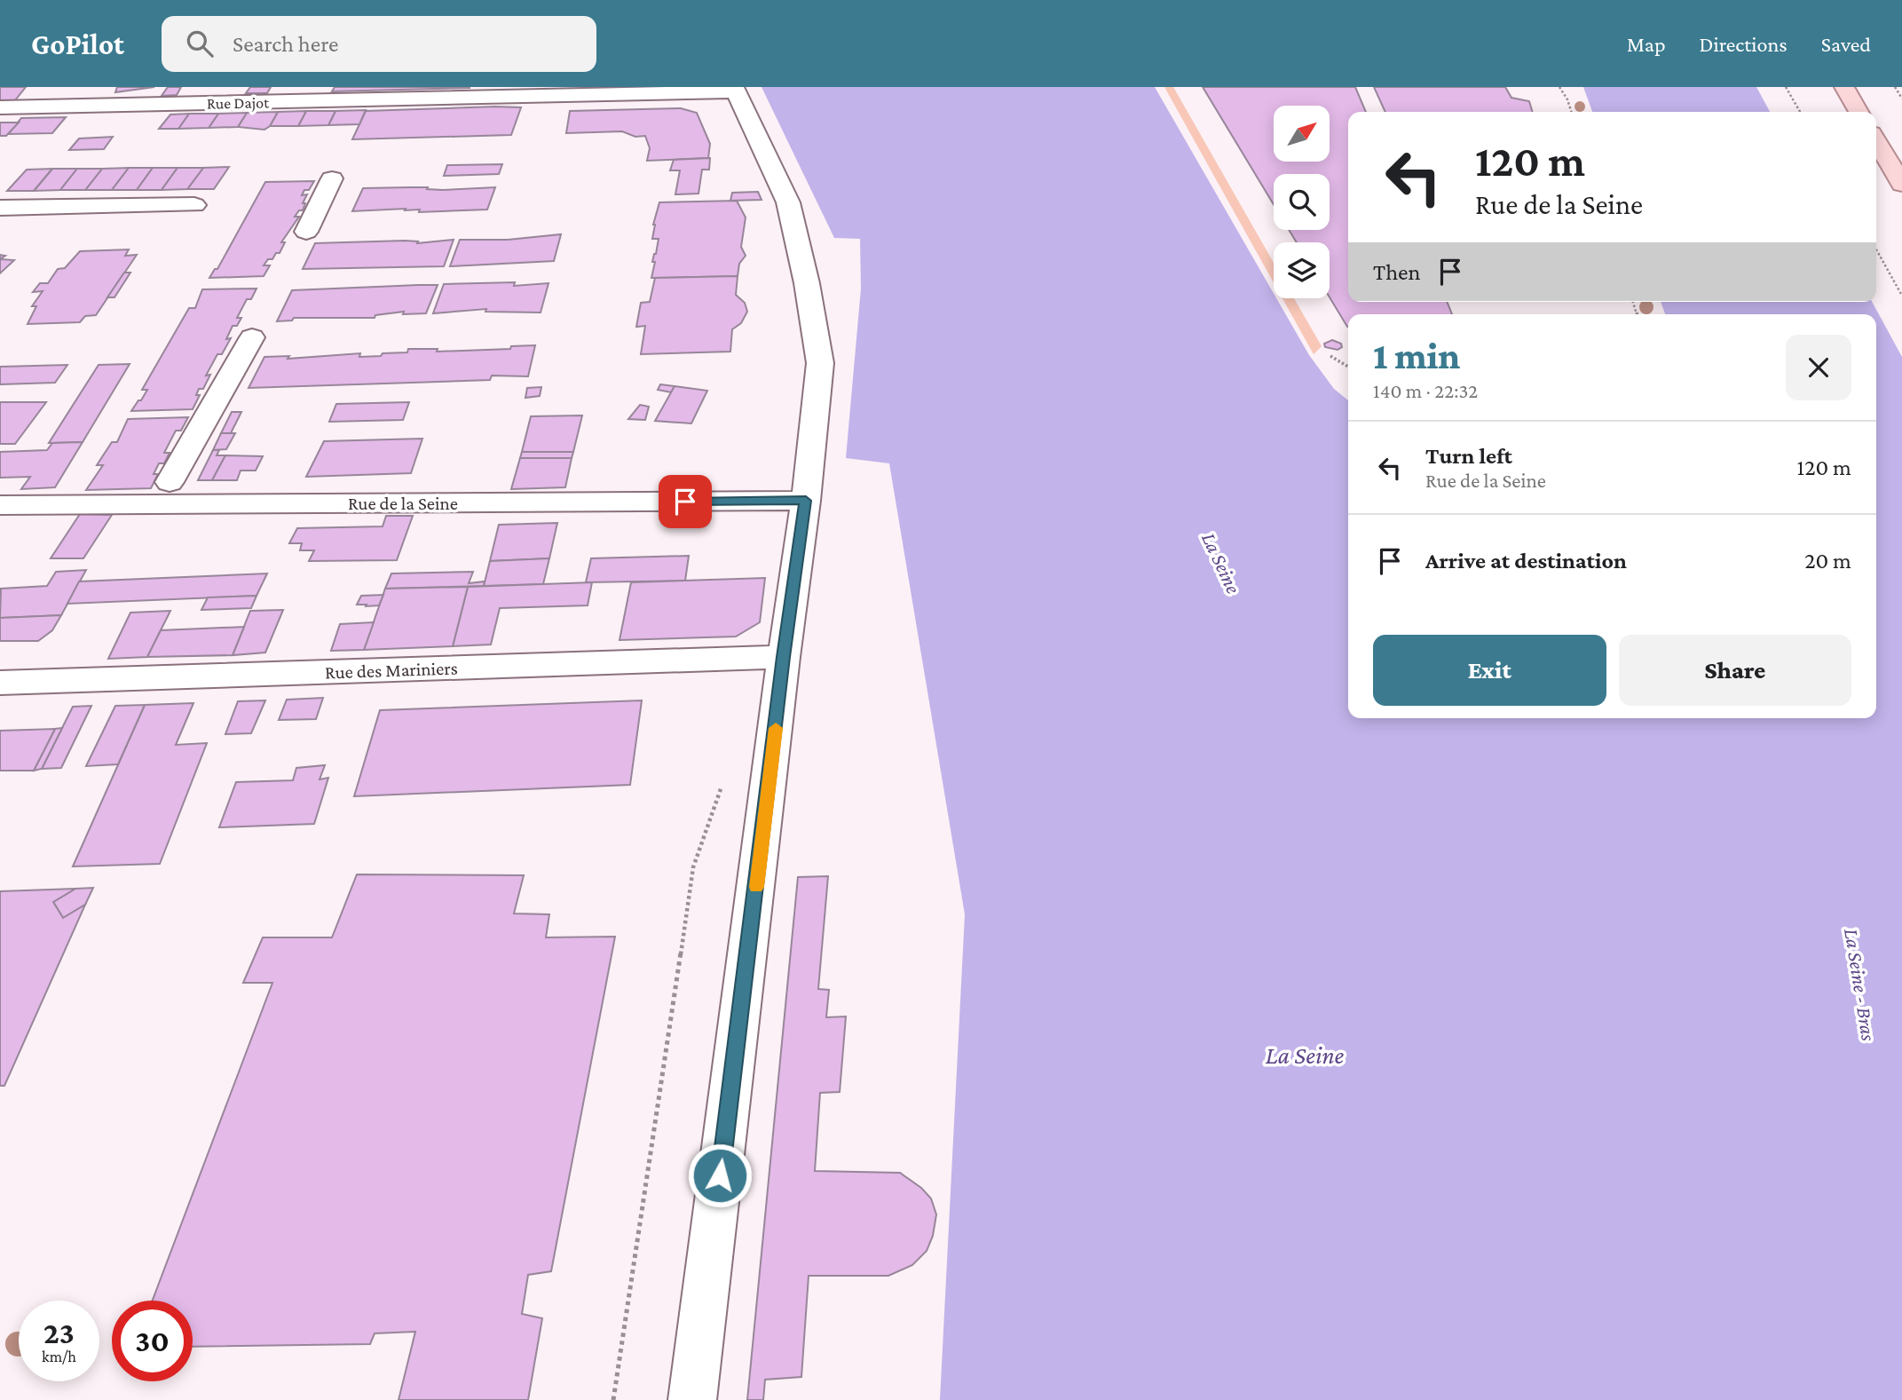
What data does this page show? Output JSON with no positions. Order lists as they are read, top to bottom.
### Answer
{
  "streets": {
    "street": ["Rue Dajot", "Rue de la Seine", "Rue des Mariniers"]
  },
  "water": ["La Seine", "La Seine - Bras"],
  "north": "top right",
  "page": {
    "header": "GoPilot",
    "search": "Search here",
    "nav": ["Map", "Directions", "Saved"],
    "turn": ["120 m", "Rue de la Seine"],
    "then": "Then",
    "heading": ["1 min", "140 m · 22:32"],
    "list": [
      {
        "name": "Turn left",
        "note": "Rue de la Seine",
        "value": "120 m"
      },
      {
        "name": "Arrive at destination",
        "value": "20 m"
      }
    ],
    "buttons": ["Exit", "Share"],
    "speed": "23 km/h",
    "limit": "30"
  }
}
